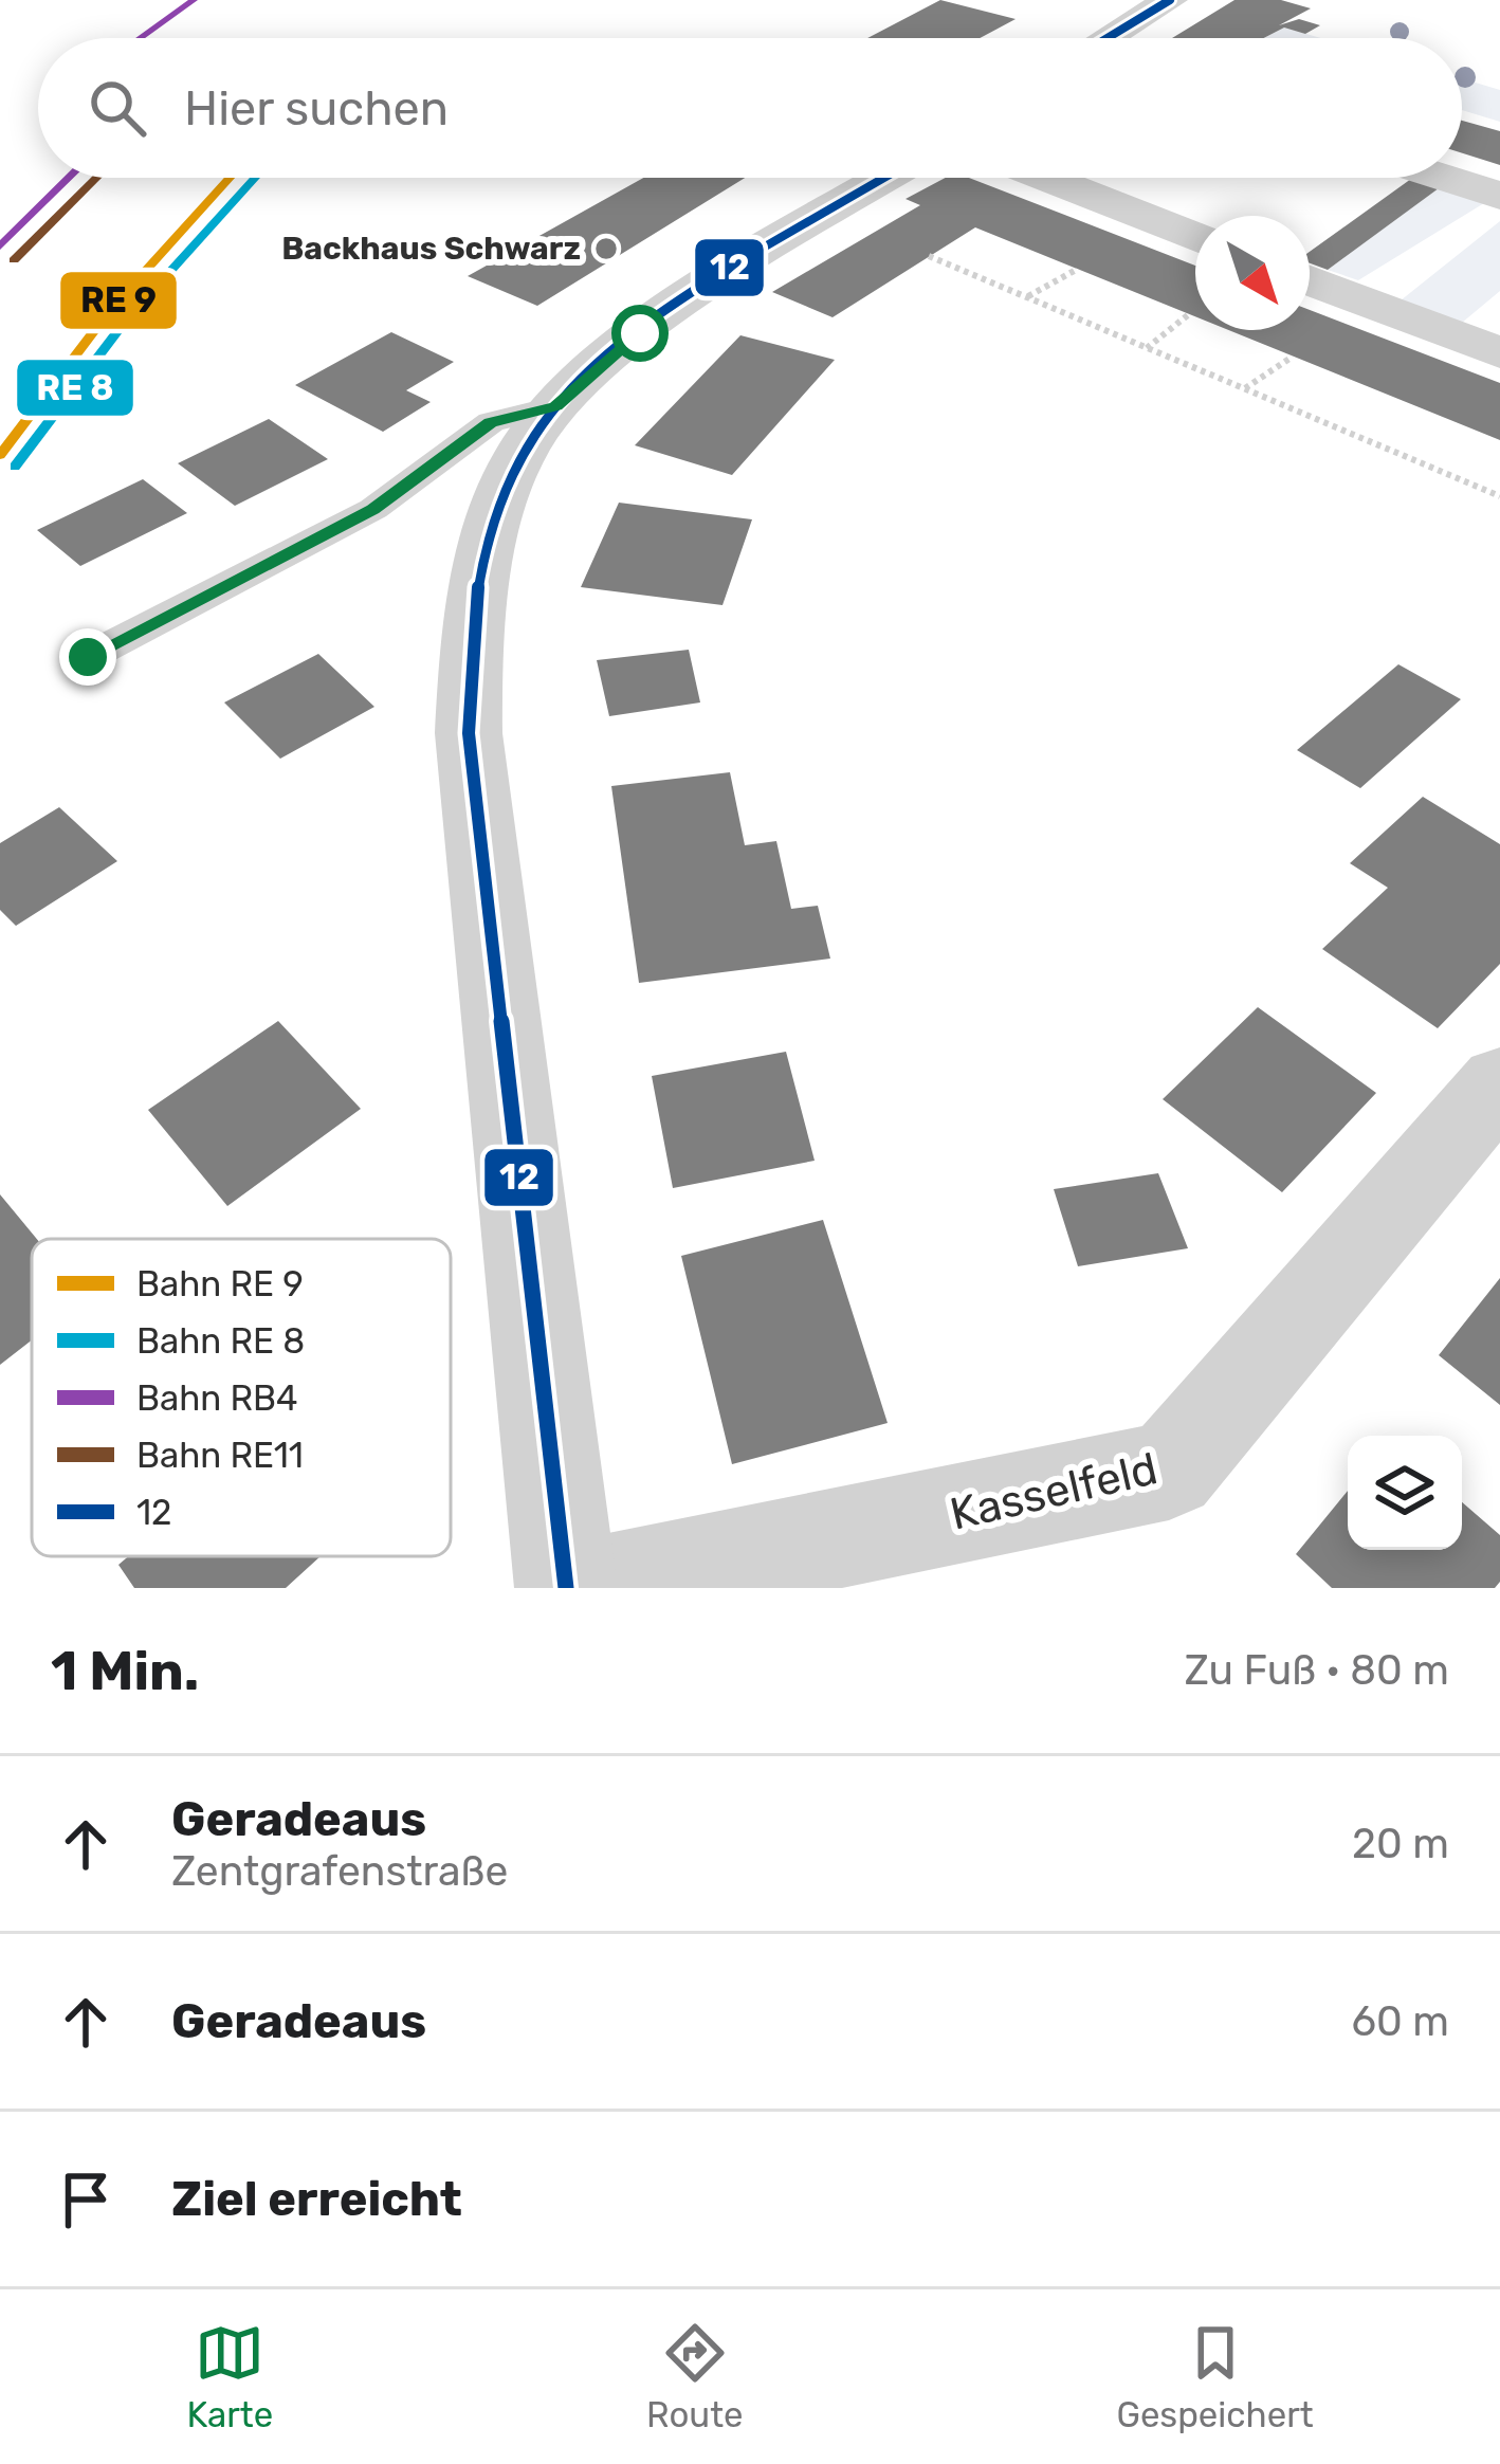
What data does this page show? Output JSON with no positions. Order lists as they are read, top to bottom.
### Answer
{
  "streets": {
    "street": ["Kasselfeld"]
  },
  "places": ["Backhaus Schwarz"],
  "lines": ["rail line RB4", "transit line 12", "rail line RE11"],
  "legend": [
    "Bahn RE 9",
    "Bahn RE 8",
    "Bahn RB4",
    "Bahn RE11",
    "12"
  ],
  "north": "bottom right",
  "page": {
    "search": "Hier suchen",
    "heading": ["1 Min.", "Zu Fuß · 80 m"],
    "list": [
      ["Geradeaus", "Zentgrafenstraße", "20 m"],
      ["Geradeaus", "60 m"],
      "Ziel erreicht"
    ],
    "nav": ["Karte", "Route", "Gespeichert"]
  }
}
